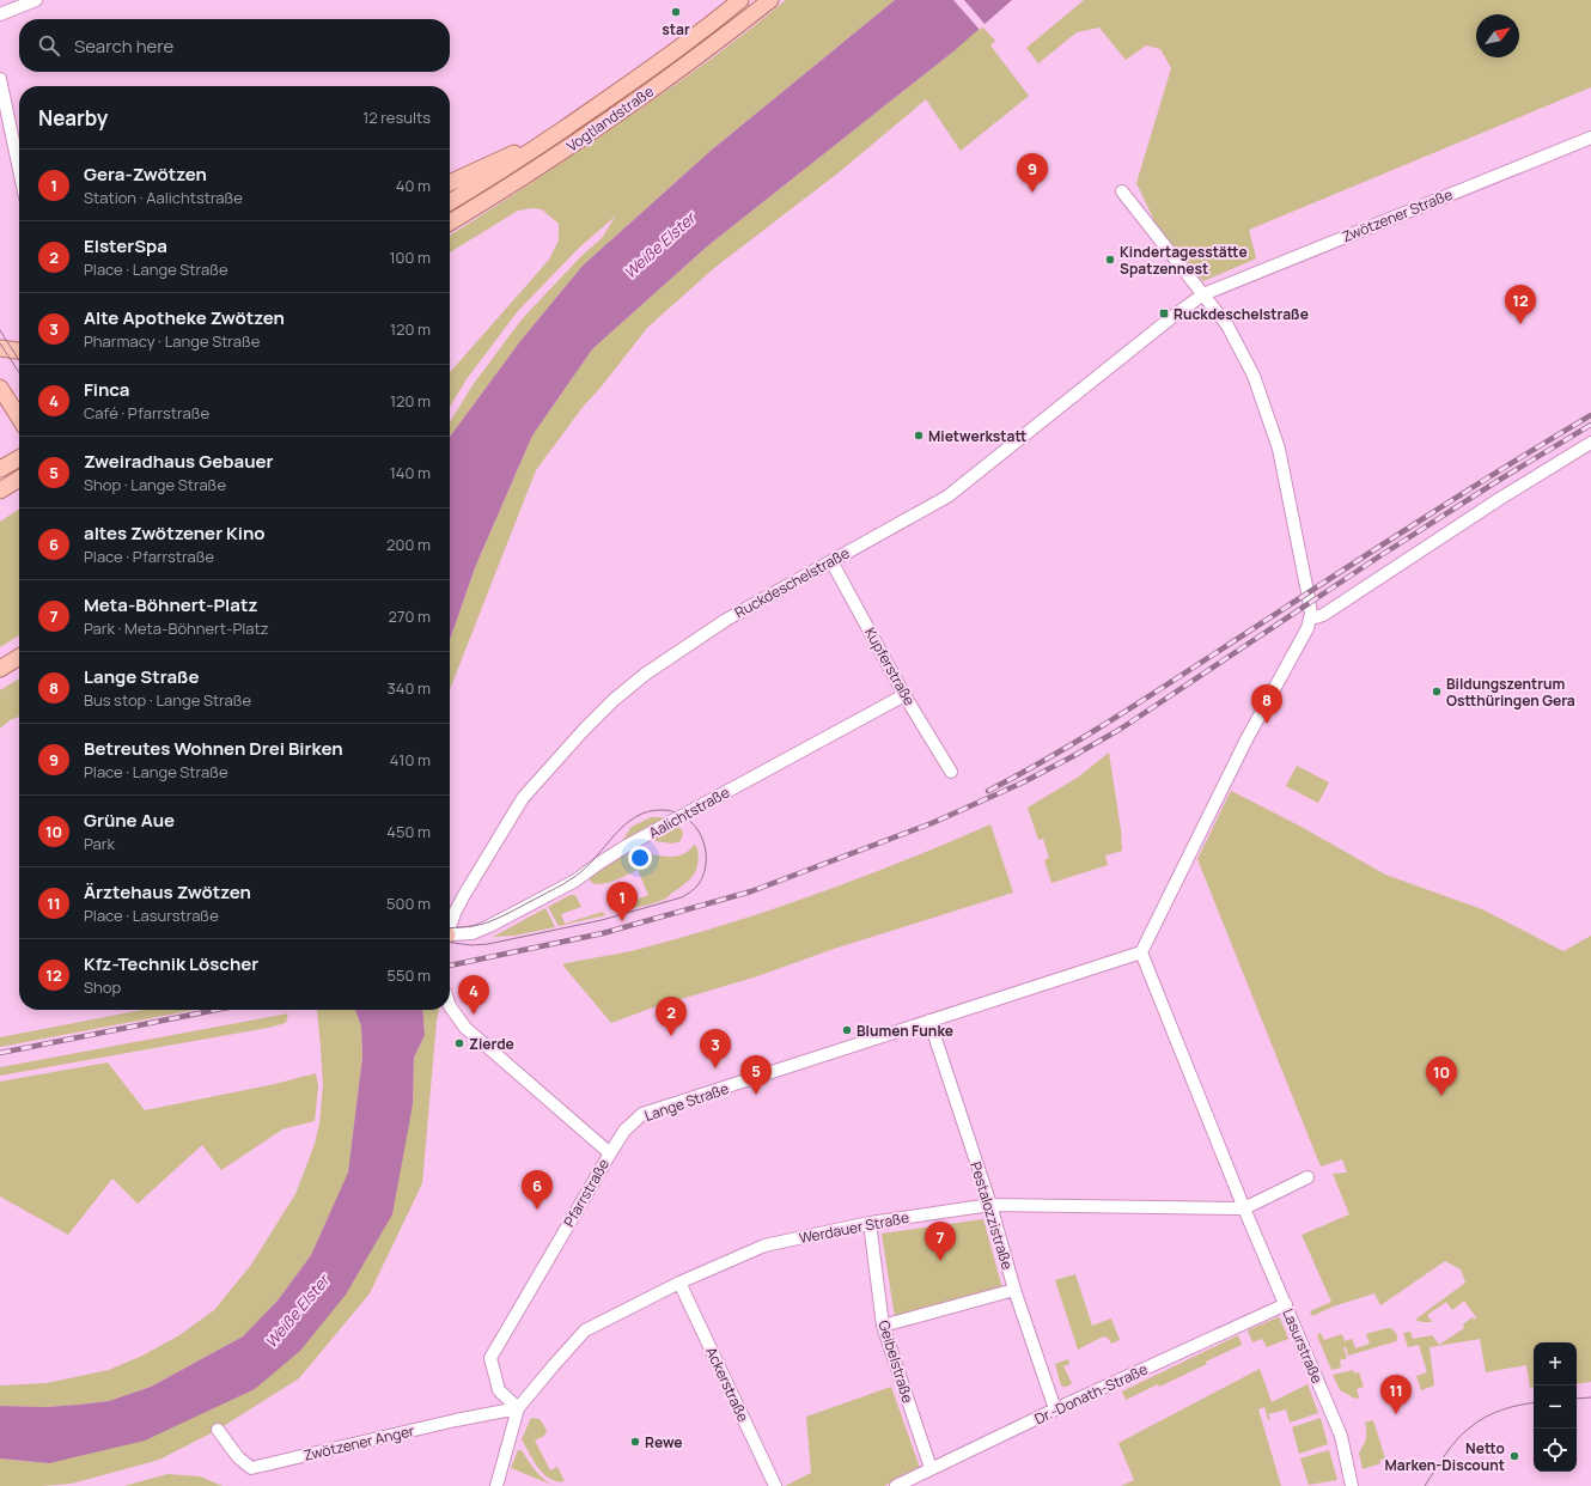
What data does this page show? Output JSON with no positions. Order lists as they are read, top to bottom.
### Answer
{
  "streets": {
    "main road": ["Vogtlandstraße"],
    "street": [
      "Zwötzener Straße",
      "Ruckdeschelstraße",
      "Kupferstraße",
      "Aalichtstraße",
      "Lange Straße",
      "Pfarrstraße",
      "Pestalozzistraße",
      "Werdauer Straße",
      "Lasurstraße",
      "Geibelstraße",
      "Ackerstraße",
      "Dr.-Donath-Straße",
      "Zwötzener Anger"
    ]
  },
  "crossings": [
    ["Zwötzener Straße", "Ruckdeschelstraße"],
    ["Ruckdeschelstraße", "Kupferstraße"],
    ["Kupferstraße", "Aalichtstraße"],
    ["Lange Straße", "Pfarrstraße"],
    ["Lange Straße", "Pestalozzistraße"],
    ["Lange Straße", "Lasurstraße"],
    ["Pfarrstraße", "Werdauer Straße"],
    ["Pfarrstraße", "Zwötzener Anger"],
    ["Pestalozzistraße", "Werdauer Straße"],
    ["Pestalozzistraße", "Dr.-Donath-Straße"],
    ["Werdauer Straße", "Lasurstraße"],
    ["Werdauer Straße", "Geibelstraße"],
    ["Werdauer Straße", "Ackerstraße"],
    ["Werdauer Straße", "Zwötzener Anger"],
    ["Lasurstraße", "Dr.-Donath-Straße"],
    ["Geibelstraße", "Dr.-Donath-Straße"]
  ],
  "water": ["Weiße Elster"],
  "places": {
    "other": [
      "star",
      "Kindertagesstätte Spatzennest",
      "Mietwerkstatt",
      "Bildungszentrum Ostthüringen Gera",
      "Blumen Funke",
      "Zierde",
      "Rewe",
      "Netto Marken-Discount"
    ],
    "transit": ["Ruckdeschelstraße"]
  },
  "north": "top right",
  "page": {
    "search": "Search here",
    "heading": ["Nearby", "12 results"],
    "list": [
      {
        "mark": "1",
        "name": "Gera-Zwötzen",
        "note": "Station · Aalichtstraße",
        "value": "40 m"
      },
      {
        "mark": "2",
        "name": "ElsterSpa",
        "note": "Place · Lange Straße",
        "value": "100 m"
      },
      {
        "mark": "3",
        "name": "Alte Apotheke Zwötzen",
        "note": "Pharmacy · Lange Straße",
        "value": "120 m"
      },
      {
        "mark": "4",
        "name": "Finca",
        "note": "Café · Pfarrstraße",
        "value": "120 m"
      },
      {
        "mark": "5",
        "name": "Zweiradhaus Gebauer",
        "note": "Shop · Lange Straße",
        "value": "140 m"
      },
      {
        "mark": "6",
        "name": "altes Zwötzener Kino",
        "note": "Place · Pfarrstraße",
        "value": "200 m"
      },
      {
        "mark": "7",
        "name": "Meta-Böhnert-Platz",
        "note": "Park · Meta-Böhnert-Platz",
        "value": "270 m"
      },
      {
        "mark": "8",
        "name": "Lange Straße",
        "note": "Bus stop · Lange Straße",
        "value": "340 m"
      },
      {
        "mark": "9",
        "name": "Betreutes Wohnen Drei Birken",
        "note": "Place · Lange Straße",
        "value": "410 m"
      },
      {
        "mark": "10",
        "name": "Grüne Aue",
        "note": "Park",
        "value": "450 m"
      },
      {
        "mark": "11",
        "name": "Ärztehaus Zwötzen",
        "note": "Place · Lasurstraße",
        "value": "500 m"
      },
      {
        "mark": "12",
        "name": "Kfz-Technik Löscher",
        "note": "Shop",
        "value": "550 m"
      }
    ],
    "pins": [
      "9",
      "12",
      "8",
      "1",
      "4",
      "2",
      "3",
      "5",
      "10",
      "6",
      "7",
      "11"
    ],
    "map_buttons": ["+", "−"]
  }
}
